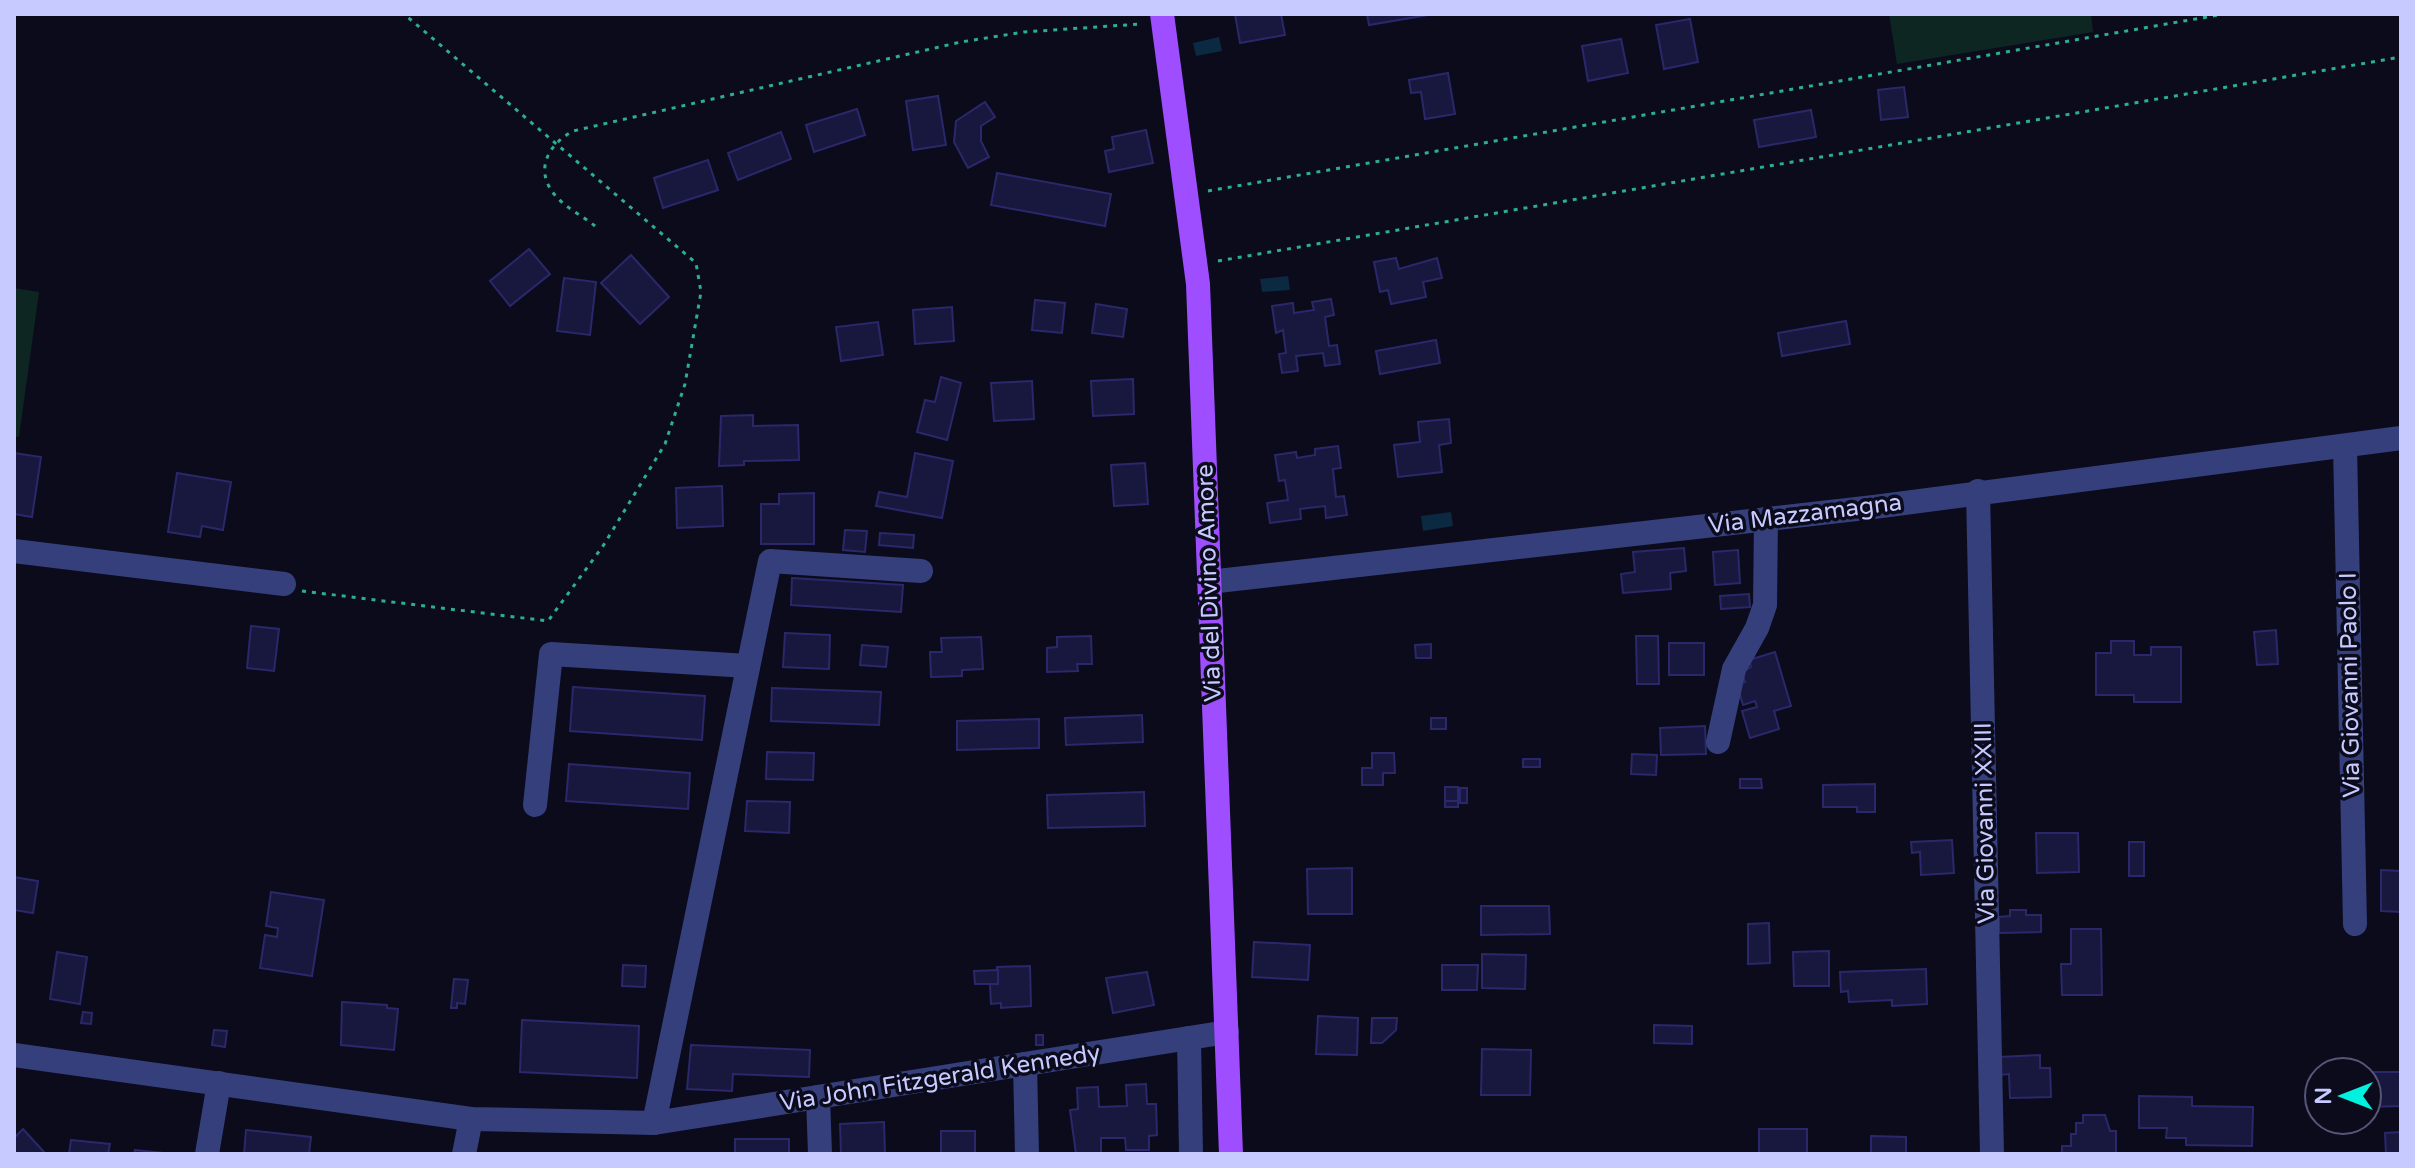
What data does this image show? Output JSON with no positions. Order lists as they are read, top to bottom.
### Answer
{
  "streets": {
    "main road": ["Via del Divino Amore"],
    "street": [
      "Via Mazzamagna",
      "Via Giovanni Paolo I",
      "Via Giovanni XXIII",
      "Via John Fitzgerald Kennedy"
    ]
  },
  "crossings": [
    ["Via Mazzamagna", "Via del Divino Amore"],
    ["Via Mazzamagna", "Via Giovanni Paolo I"],
    ["Via Mazzamagna", "Via Giovanni XXIII"],
    ["Via del Divino Amore", "Via John Fitzgerald Kennedy"]
  ],
  "north": "left"
}
